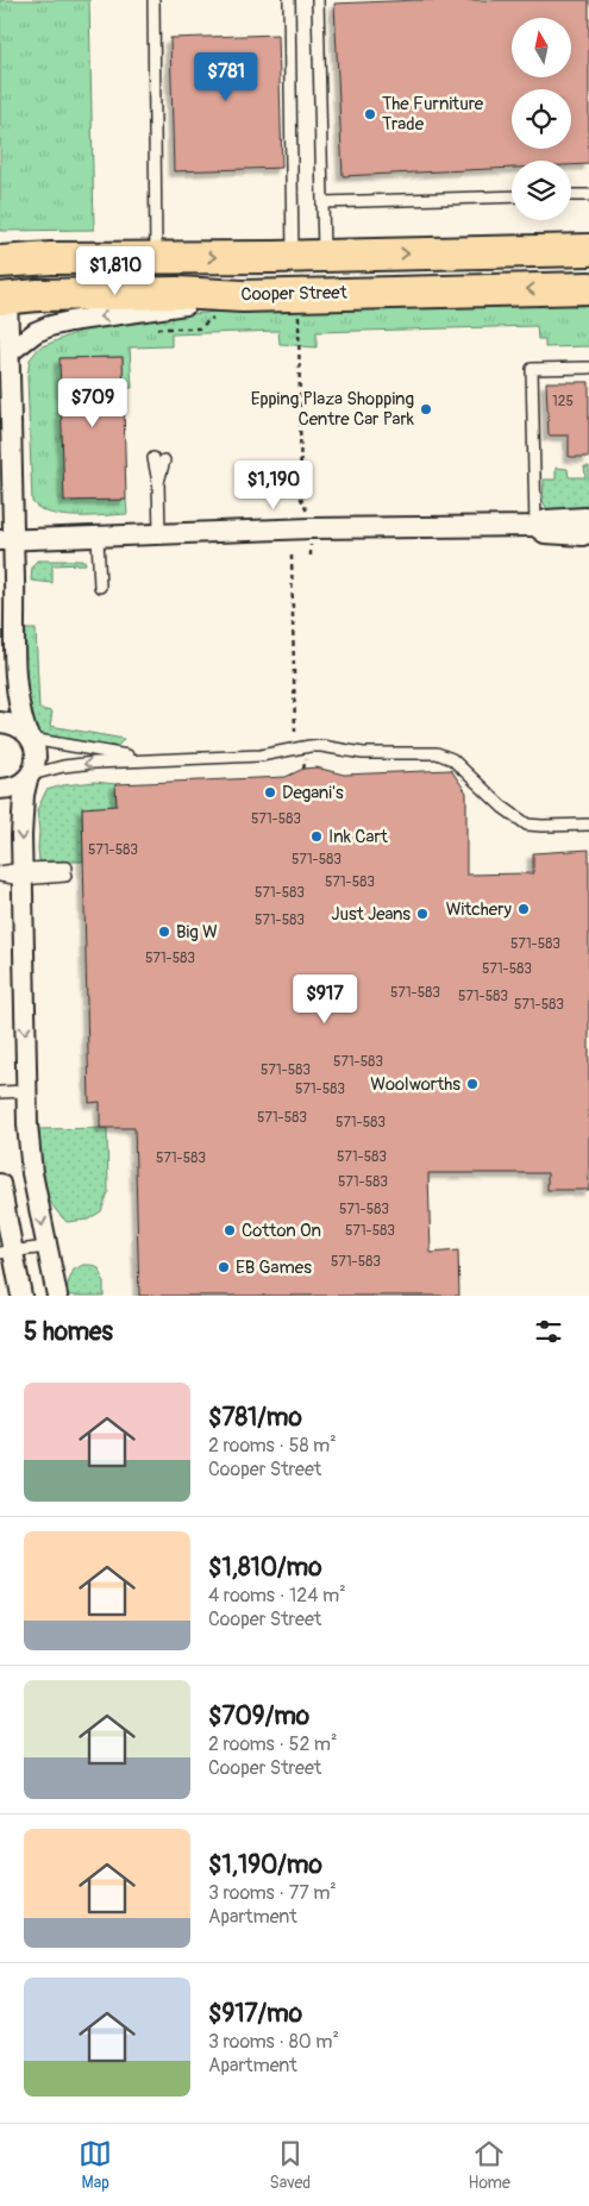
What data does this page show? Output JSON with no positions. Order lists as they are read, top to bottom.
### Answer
{
  "streets": {
    "main road": ["Cooper Street"]
  },
  "places": [
    "The Furniture Trade",
    "Epping Plaza Shopping Centre Car Park",
    "Degani's",
    "Ink Cart",
    "Witchery",
    "Just Jeans",
    "Big W",
    "Woolworths",
    "Cotton On",
    "EB Games"
  ],
  "house_numbers": [
    "125",
    "571-583",
    "571-583",
    "571-583",
    "571-583",
    "571-583",
    "571-583",
    "571-583",
    "571-583",
    "571-583",
    "571-583",
    "571-583",
    "571-583",
    "571-583",
    "571-583",
    "571-583",
    "571-583",
    "571-583",
    "571-583",
    "571-583",
    "571-583",
    "571-583",
    "571-583",
    "571-583"
  ],
  "north": "top",
  "page": {
    "price": [
      "$781",
      "$1,810",
      "$709",
      "$1,190",
      "$917"
    ],
    "heading": "5 homes",
    "list": [
      {
        "name": "$781/mo",
        "note": "2 rooms · 58 m² · Cooper Street"
      },
      {
        "name": "$1,810/mo",
        "note": "4 rooms · 124 m² · Cooper Street"
      },
      {
        "name": "$709/mo",
        "note": "2 rooms · 52 m² · Cooper Street"
      },
      {
        "name": "$1,190/mo",
        "note": "3 rooms · 77 m² · Apartment"
      },
      {
        "name": "$917/mo",
        "note": "3 rooms · 80 m² · Apartment"
      }
    ],
    "tabs": ["Map", "Saved", "Home"]
  }
}
